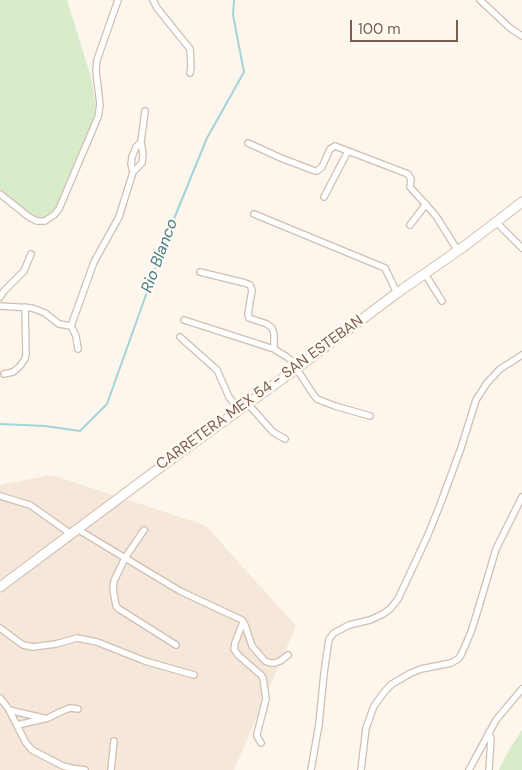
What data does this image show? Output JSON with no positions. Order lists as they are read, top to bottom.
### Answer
{
  "streets": {
    "street": ["CARRETERA MEX 54 - SAN ESTEBAN"]
  },
  "water": ["Rio Blanco"],
  "scale_bar": "100 m"
}
